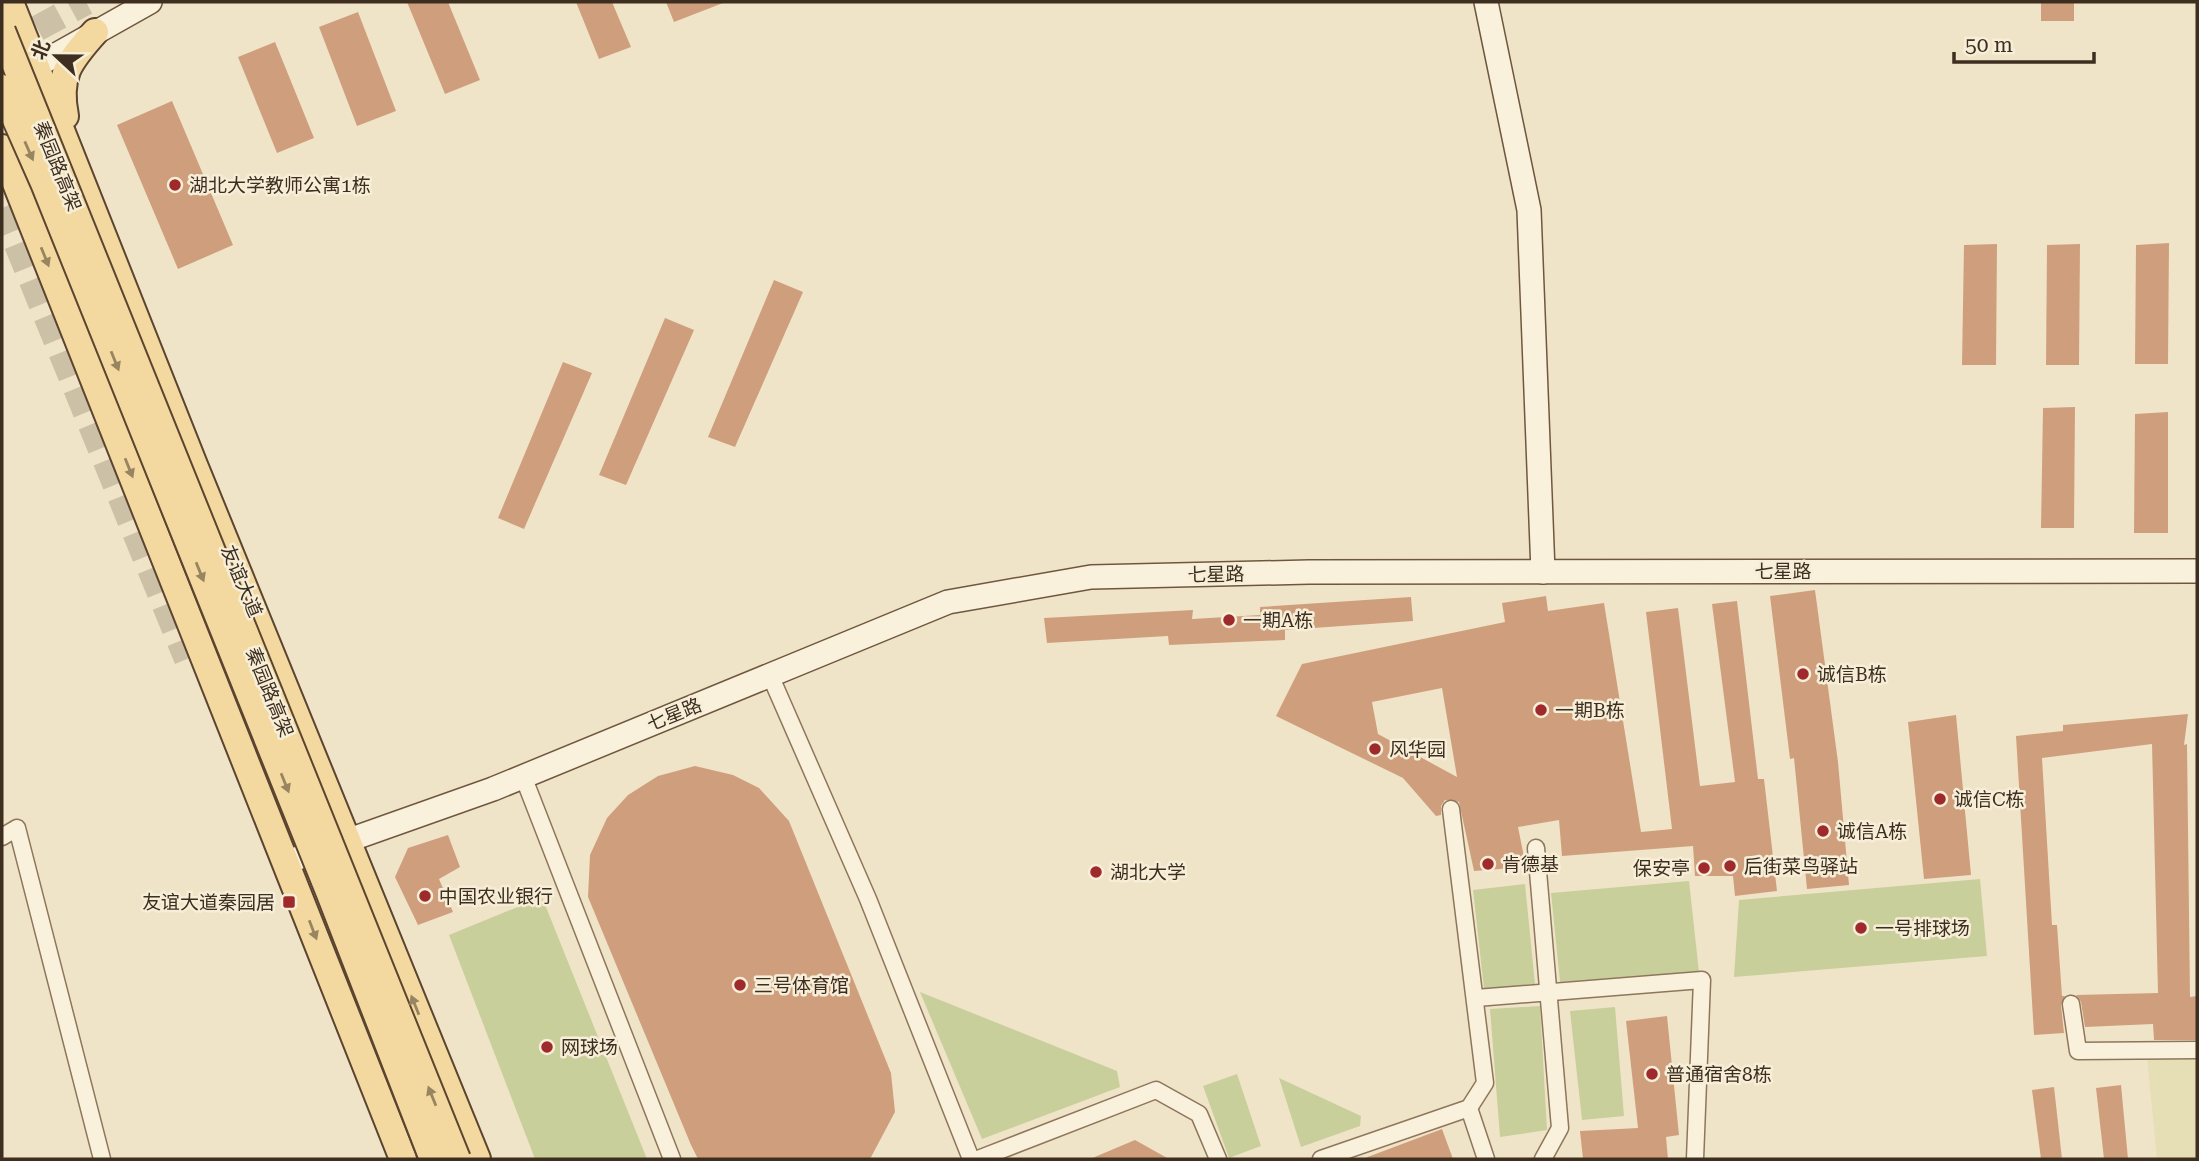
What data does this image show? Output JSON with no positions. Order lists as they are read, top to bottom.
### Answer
{
  "streets": {
    "main road": ["秦园路高架", "友谊大道"],
    "street": ["七星路"]
  },
  "crossings": [
    ["七星路", "友谊大道"]
  ],
  "places": {
    "other": [
      "湖北大学教师公寓1栋",
      "一期A栋",
      "诚信B栋",
      "一期B栋",
      "风华园",
      "诚信C栋",
      "诚信A栋",
      "肯德基",
      "后街菜鸟驿站",
      "保安亭",
      "湖北大学",
      "中国农业银行",
      "一号排球场",
      "三号体育馆",
      "网球场",
      "普通宿舍8栋"
    ],
    "transit": ["友谊大道秦园居"]
  },
  "scale_bar": "50 m",
  "north": "left"
}
